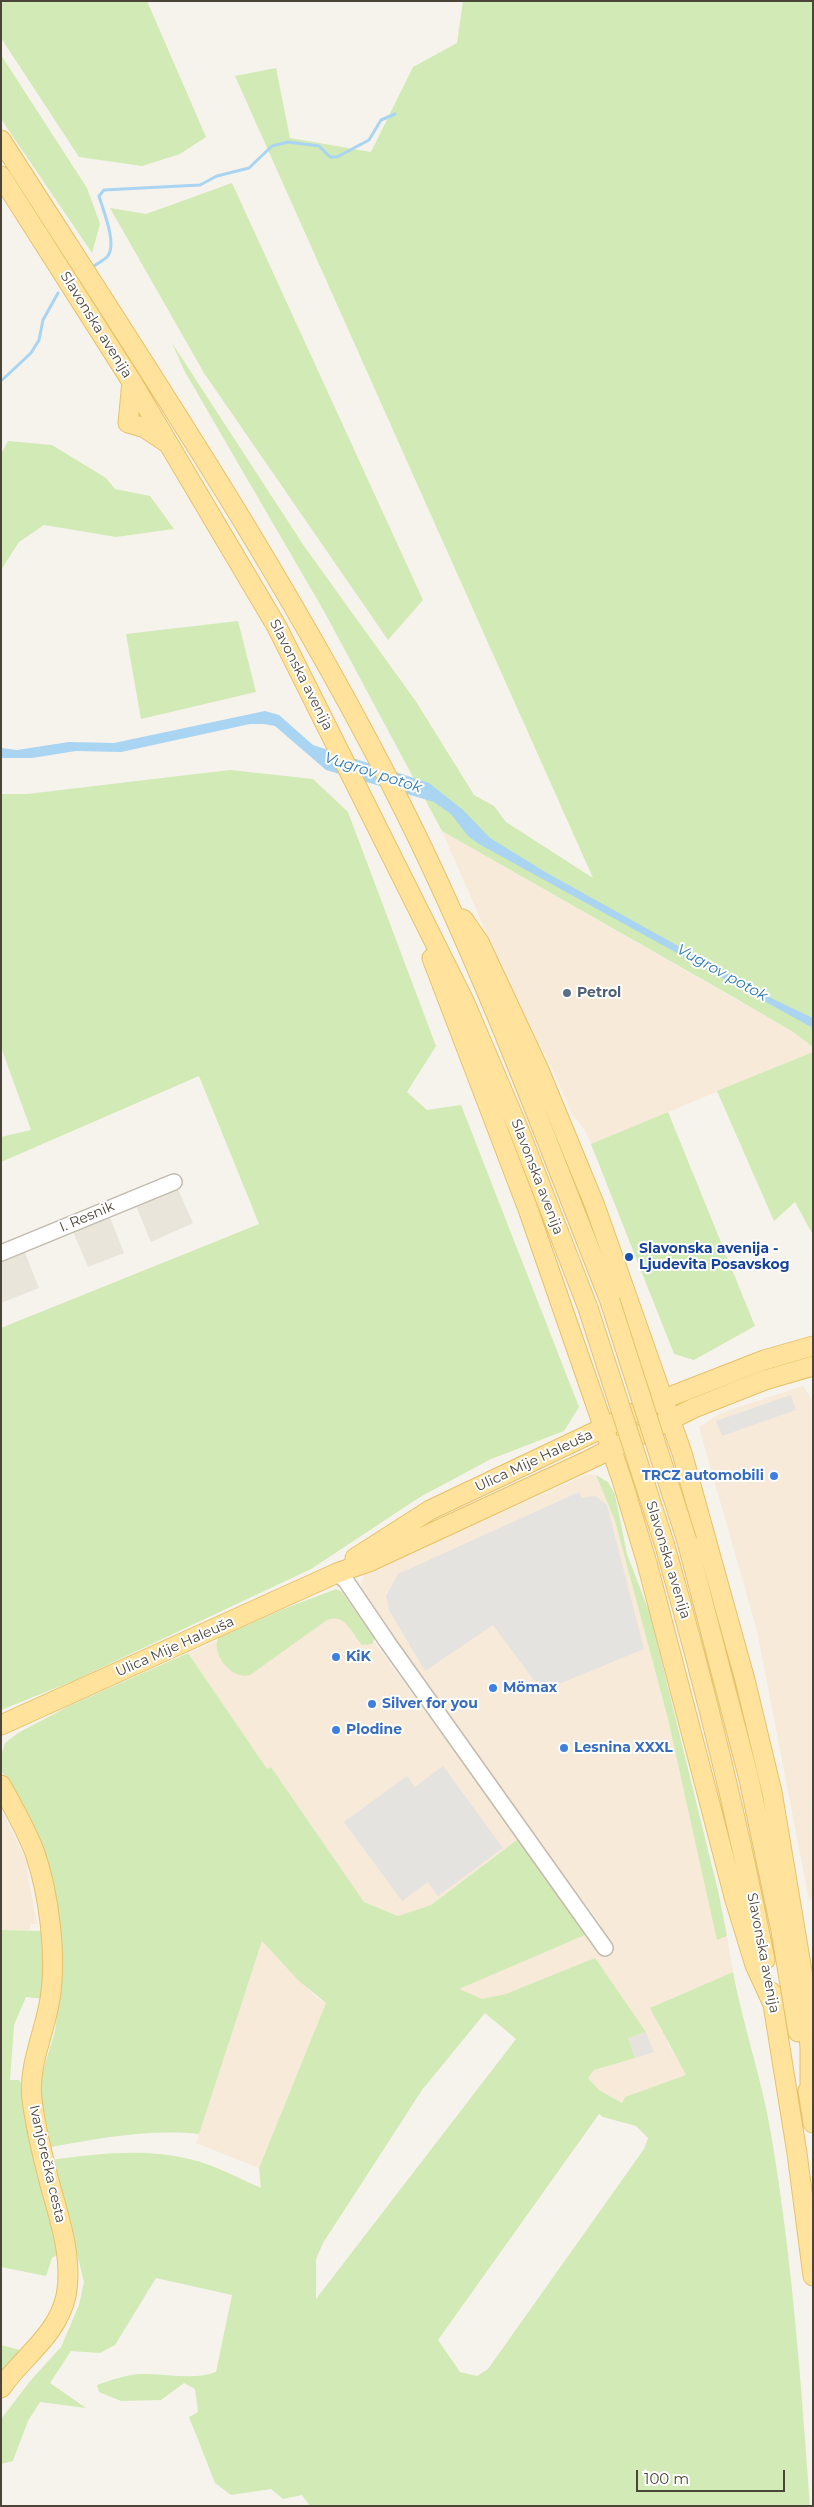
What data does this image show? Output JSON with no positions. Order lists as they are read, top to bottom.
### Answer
{
  "streets": {
    "main road": ["Slavonska avenija", "Ulica Mije Haleuša", "Ivanjorečka cesta"],
    "street": ["I. Resnik"]
  },
  "water": ["Vugrov potok"],
  "places": [
    "Petrol",
    "Slavonska avenija - Ljudevita Posavskog",
    "TRCZ automobili",
    "KiK",
    "Mömax",
    "Silver for you",
    "Plodine",
    "Lesnina XXXL"
  ],
  "scale_bar": "100 m"
}
